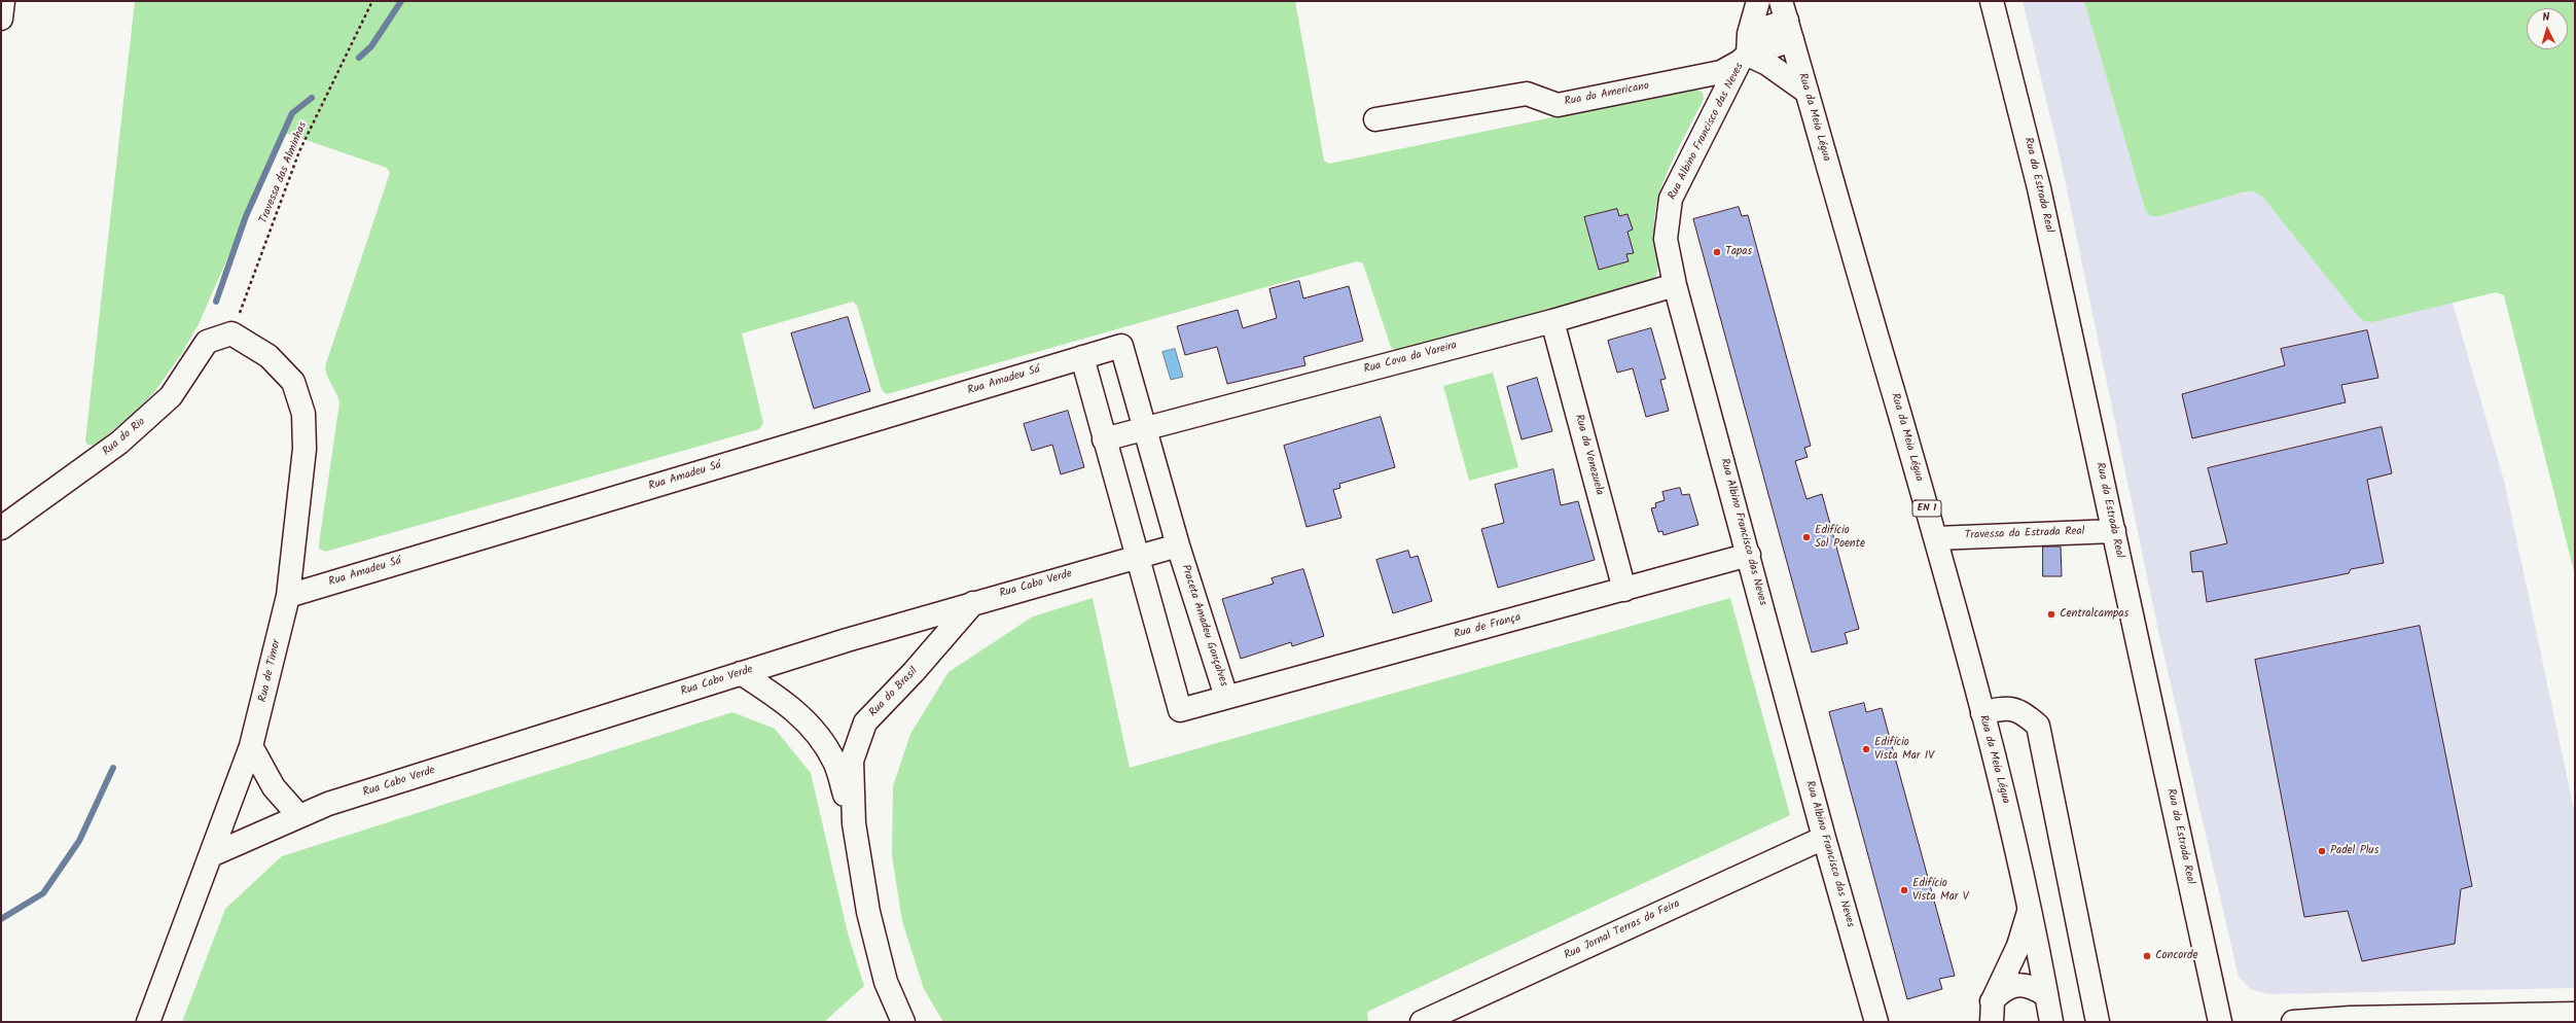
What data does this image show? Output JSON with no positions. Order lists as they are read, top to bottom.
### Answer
{
  "streets": {
    "street": [
      "Rua do Americano",
      "Rua da Meia Légua",
      "Rua Albino Francisco das Neves",
      "Rua da Estrada Real",
      "Rua Cova da Vareira",
      "Rua Amadeu Sá",
      "Rua do Rio",
      "Rua da Venezuela",
      "EN 1",
      "Travessa da Estrada Real",
      "Rua Cabo Verde",
      "Praceta Amadeu Gonçalves",
      "Rua de França",
      "Rua de Timor",
      "Rua do Brasil",
      "Rua Jornal Terras da Feira"
    ],
    "path": ["Travessa das Alminhas"]
  },
  "crossings": [
    ["Rua do Americano", "Rua Albino Francisco das Neves"],
    ["Rua da Meia Légua", "Rua Albino Francisco das Neves"],
    ["Rua da Meia Légua", "Travessa da Estrada Real"],
    ["Rua Albino Francisco das Neves", "Rua Cova da Vareira"],
    ["Rua Albino Francisco das Neves", "Rua de França"],
    ["Rua Albino Francisco das Neves", "Rua Jornal Terras da Feira"],
    ["Travessa das Alminhas", "Rua do Rio"],
    ["Travessa das Alminhas", "Rua de Timor"],
    ["Rua da Estrada Real", "Travessa da Estrada Real"],
    ["Rua Cova da Vareira", "Rua da Venezuela"],
    ["Rua Cova da Vareira", "Praceta Amadeu Gonçalves"],
    ["Rua Amadeu Sá", "Praceta Amadeu Gonçalves"],
    ["Rua Amadeu Sá", "Rua de Timor"],
    ["Rua do Rio", "Rua de Timor"],
    ["Rua da Venezuela", "Rua de França"],
    ["Rua Cabo Verde", "Praceta Amadeu Gonçalves"],
    ["Rua Cabo Verde", "Rua de Timor"],
    ["Rua Cabo Verde", "Rua do Brasil"],
    ["Praceta Amadeu Gonçalves", "Rua de França"]
  ],
  "places": [
    "Tapas",
    "Edifício Sol Poente",
    "Centralcampas",
    "Edifício Vista Mar IV",
    "Padel Plus",
    "Edifício Vista Mar V",
    "Concorde"
  ],
  "north": "top"
}
